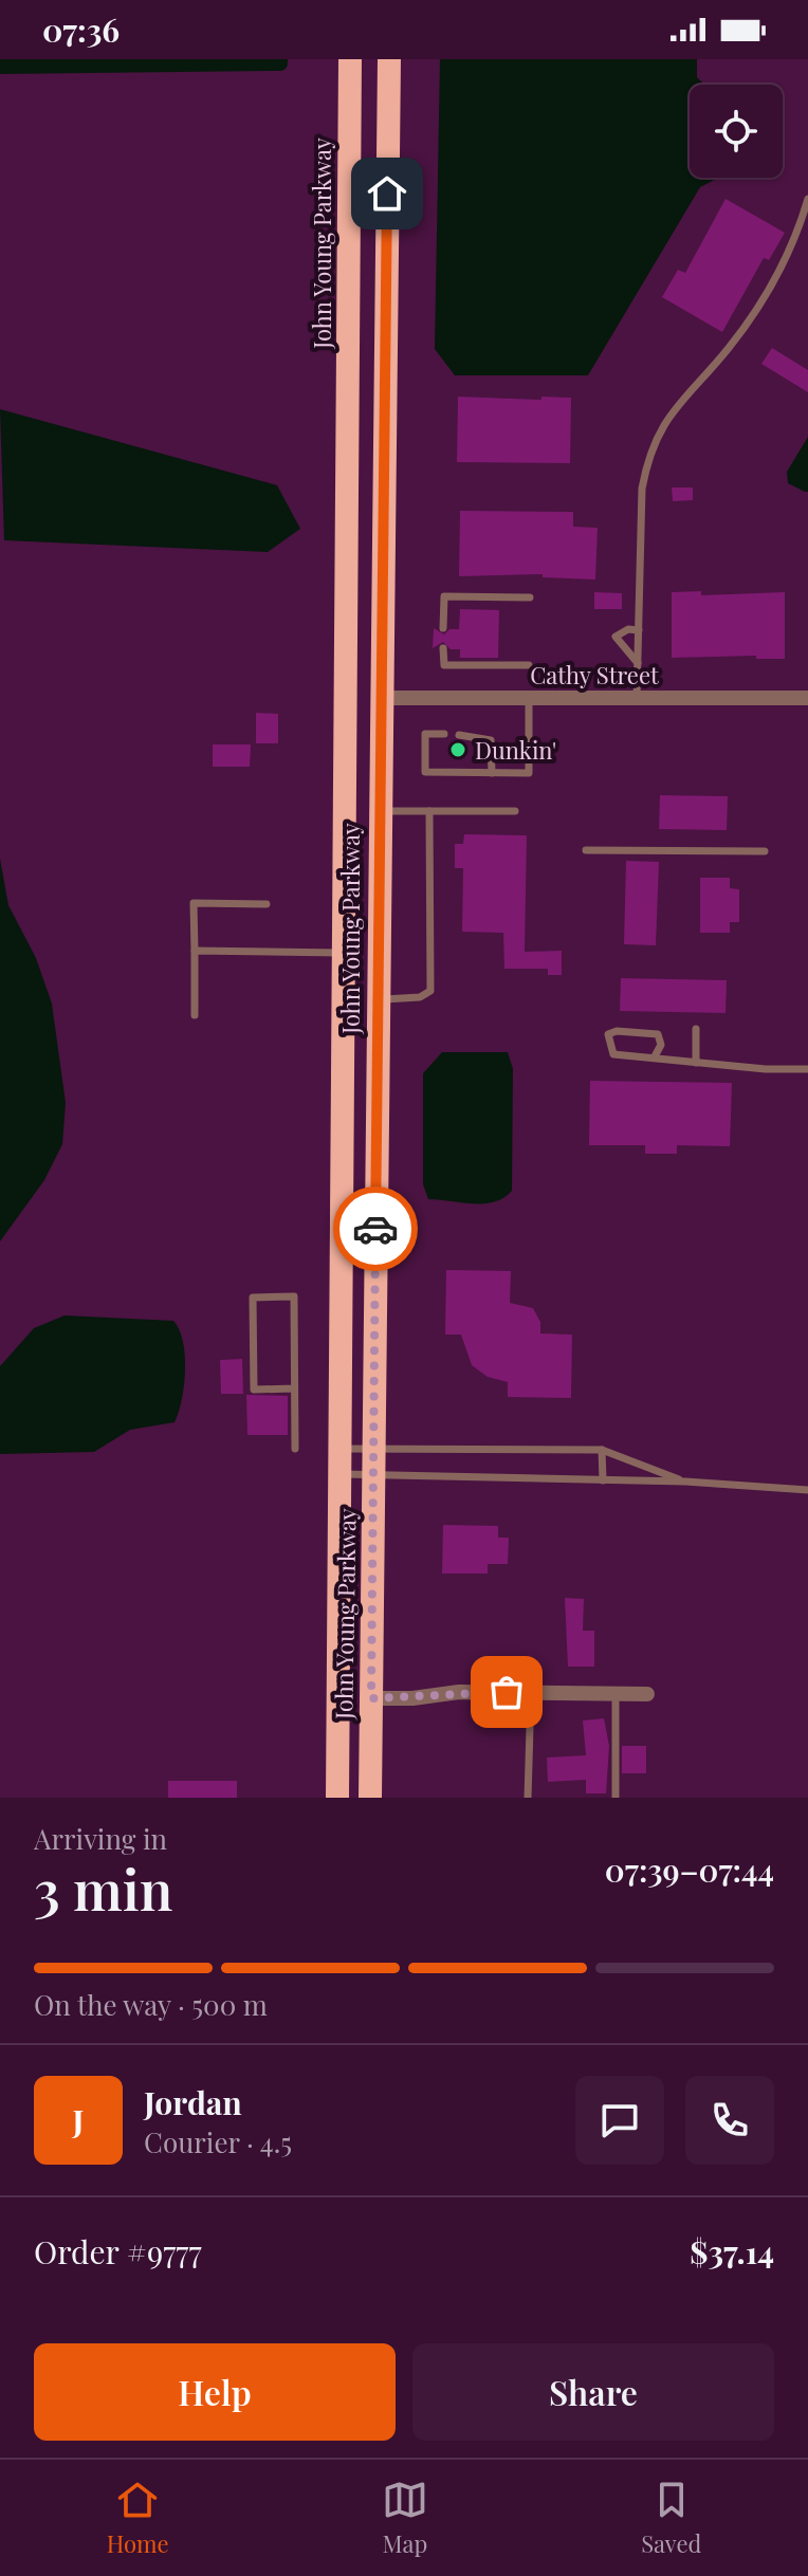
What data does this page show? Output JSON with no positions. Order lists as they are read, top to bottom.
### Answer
{
  "streets": {
    "highway": ["John Young Parkway"],
    "street": ["Cathy Street"]
  },
  "crossings": [
    ["John Young Parkway", "Cathy Street"]
  ],
  "places": ["Dunkin'"],
  "page": {
    "status": "07:36",
    "heading": ["3 min", "Arriving in", "07:39–07:44"],
    "panel": [
      "Jordan",
      "Courier · 4.5",
      "Order #9777",
      "$37.14"
    ],
    "bar": "On the way · 500 m",
    "round": "J",
    "buttons": ["Help", "Share"],
    "tabs": ["Home", "Map", "Saved"]
  }
}
